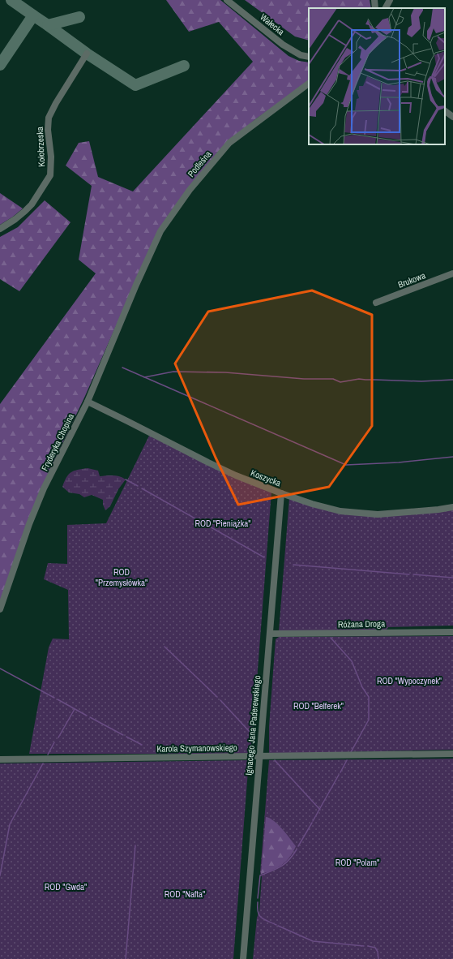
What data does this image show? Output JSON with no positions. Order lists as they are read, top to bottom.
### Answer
{
  "streets": {
    "street": [
      "Wałecka",
      "Kołobrzeska",
      "Podleśna",
      "Brukowa",
      "Fryderyka Chopina",
      "Koszycka",
      "Różana Droga",
      "Ignacego Jana Paderewskiego",
      "Karola Szymanowskiego"
    ]
  },
  "crossings": [
    ["Podleśna", "Fryderyka Chopina"],
    ["Fryderyka Chopina", "Koszycka"],
    ["Koszycka", "Ignacego Jana Paderewskiego"],
    ["Różana Droga", "Ignacego Jana Paderewskiego"],
    ["Ignacego Jana Paderewskiego", "Karola Szymanowskiego"]
  ],
  "parks": [
    "ROD \"Pieniążka\"",
    "ROD \"Przemysłówka\"",
    "ROD \"Wypoczynek\"",
    "ROD \"Belferek\"",
    "ROD \"Polam\"",
    "ROD \"Gwda\"",
    "ROD \"Nafta\""
  ]
}
